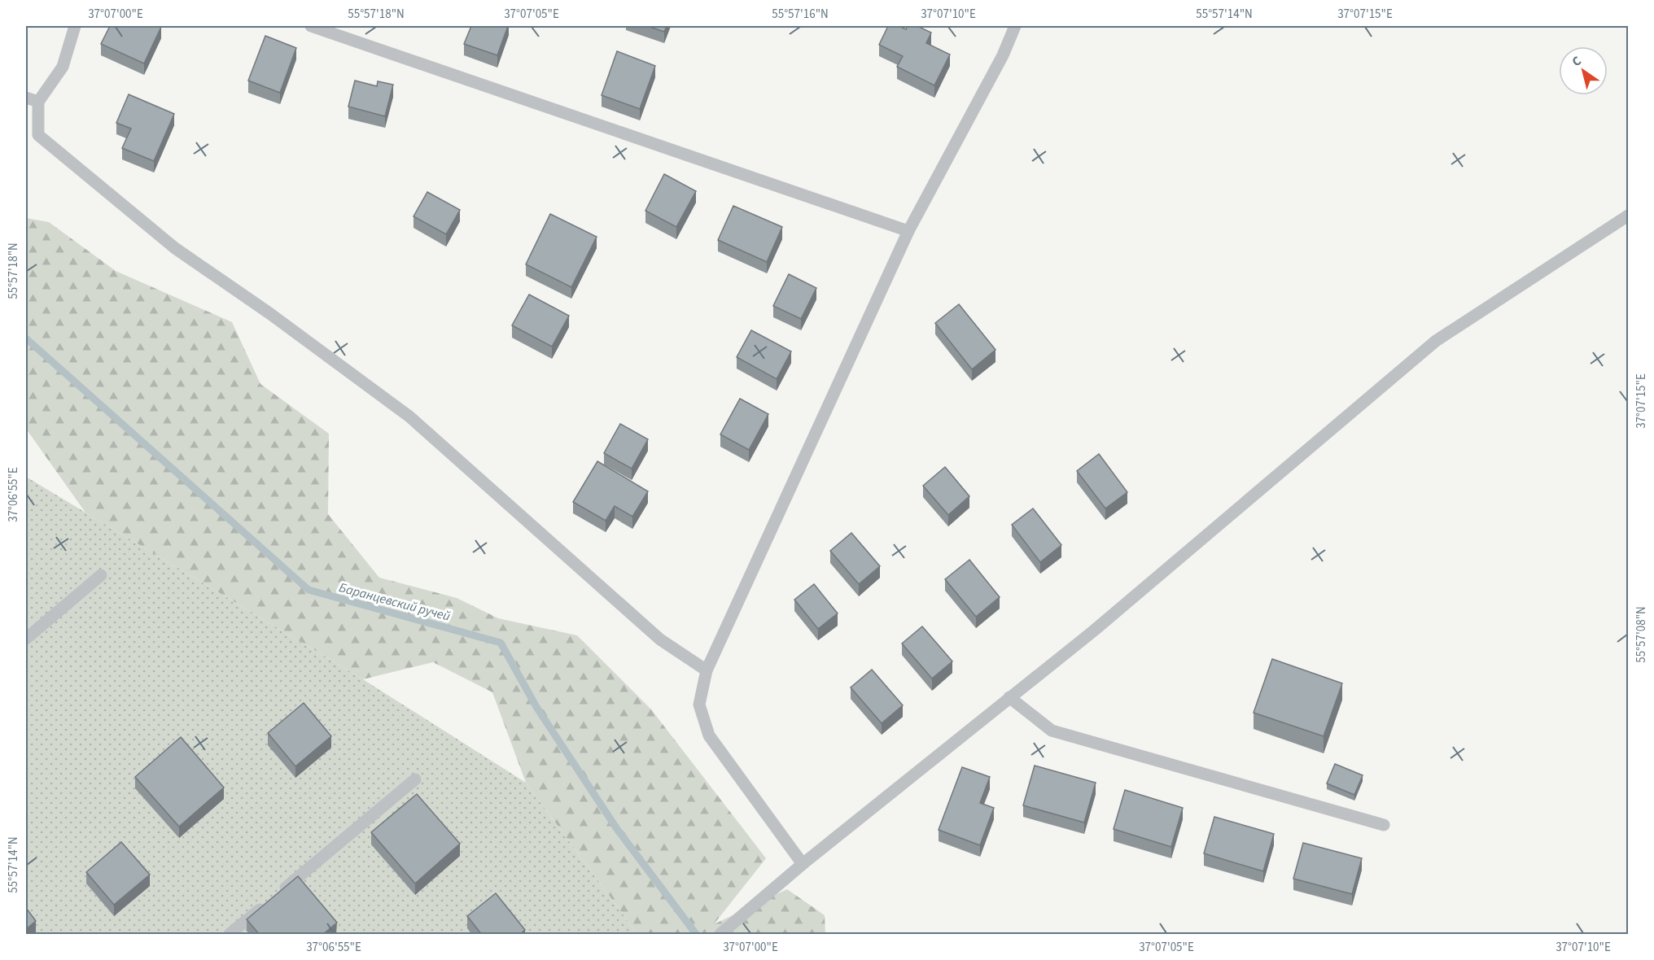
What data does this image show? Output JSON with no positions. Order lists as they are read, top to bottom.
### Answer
{
  "water": ["Баранцевский ручей"],
  "north": "top left",
  "coordinates": [
    "37°07'00\"E",
    "55°57'18\"N",
    "37°07'05\"E",
    "55°57'16\"N",
    "37°07'10\"E",
    "55°57'14\"N",
    "37°07'15\"E",
    "37°06'55\"E",
    "55°57'08\"N"
  ]
}
